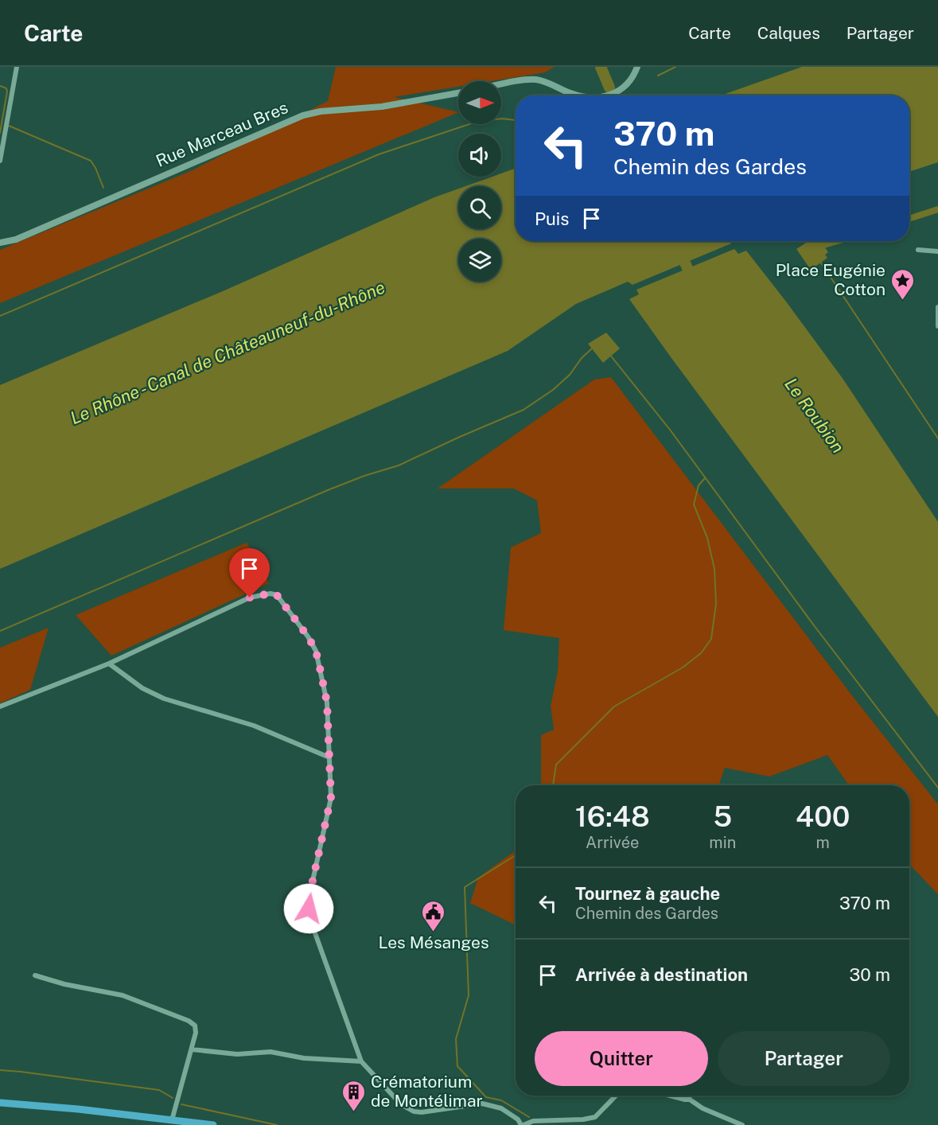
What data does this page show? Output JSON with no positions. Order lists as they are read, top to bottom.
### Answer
{
  "streets": {
    "street": ["Rue Marceau Bres"]
  },
  "water": ["Le Rhône - Canal de Châteauneuf-du-Rhône", "Le Roubion"],
  "places": {
    "place": ["Place Eugénie Cotton"],
    "public building": ["Les Mésanges"],
    "building": ["Crématorium de Montélimar"]
  },
  "north": "right",
  "page": {
    "header": "Carte",
    "nav": ["Carte", "Calques", "Partager"],
    "turn": ["370 m", "Chemin des Gardes"],
    "then": "Puis",
    "eta": [
      "16:48",
      "Arrivée",
      "5",
      "min",
      "400",
      "m"
    ],
    "list": [
      {
        "name": "Tournez à gauche",
        "note": "Chemin des Gardes",
        "value": "370 m"
      },
      {
        "name": "Arrivée à destination",
        "value": "30 m"
      }
    ],
    "buttons": ["Quitter", "Partager"]
  }
}
